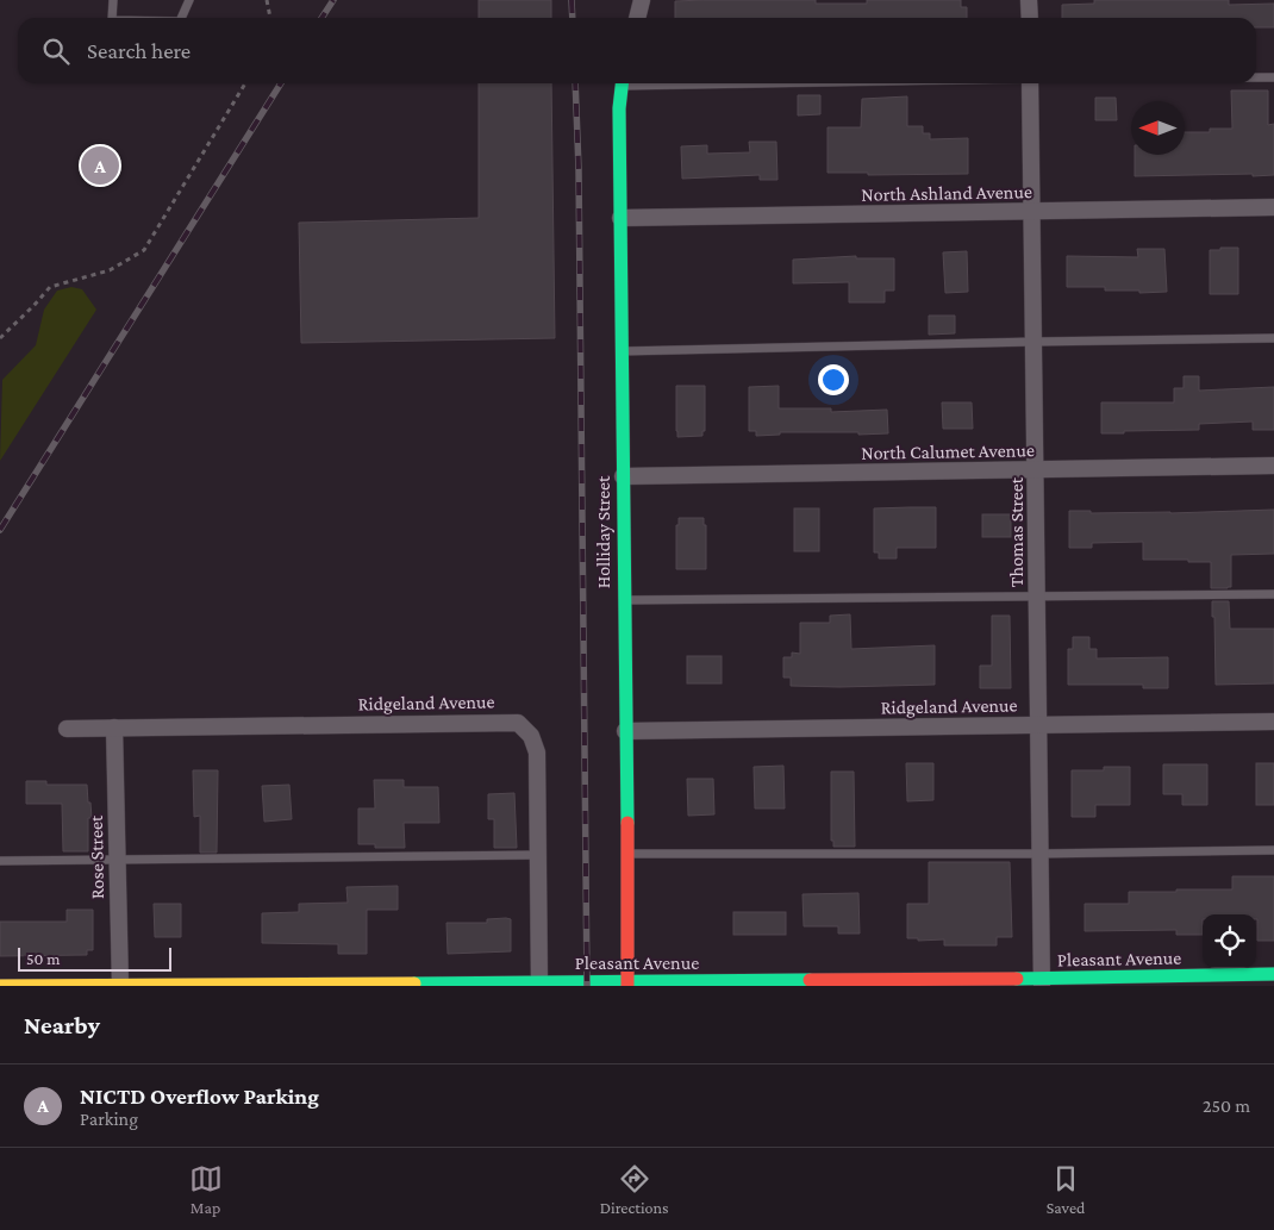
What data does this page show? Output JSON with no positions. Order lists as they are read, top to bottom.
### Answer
{
  "streets": {
    "street": [
      "North Ashland Avenue",
      "North Calumet Avenue",
      "Holliday Street",
      "Thomas Street",
      "Ridgeland Avenue",
      "Rose Street",
      "Pleasant Avenue"
    ]
  },
  "crossings": [
    ["North Ashland Avenue", "Holliday Street"],
    ["North Ashland Avenue", "Thomas Street"],
    ["North Calumet Avenue", "Holliday Street"],
    ["North Calumet Avenue", "Thomas Street"],
    ["Holliday Street", "Ridgeland Avenue"],
    ["Holliday Street", "Pleasant Avenue"],
    ["Thomas Street", "Ridgeland Avenue"],
    ["Thomas Street", "Pleasant Avenue"],
    ["Ridgeland Avenue", "Rose Street"],
    ["Ridgeland Avenue", "Pleasant Avenue"],
    ["Rose Street", "Pleasant Avenue"]
  ],
  "scale_bar": "50 m",
  "north": "left",
  "page": {
    "search": "Search here",
    "pins": "A",
    "scale": "50 m",
    "heading": "Nearby",
    "list": [
      {
        "mark": "A",
        "name": "NICTD Overflow Parking",
        "note": "Parking",
        "value": "250 m"
      }
    ],
    "nav": ["Map", "Directions", "Saved"]
  }
}
